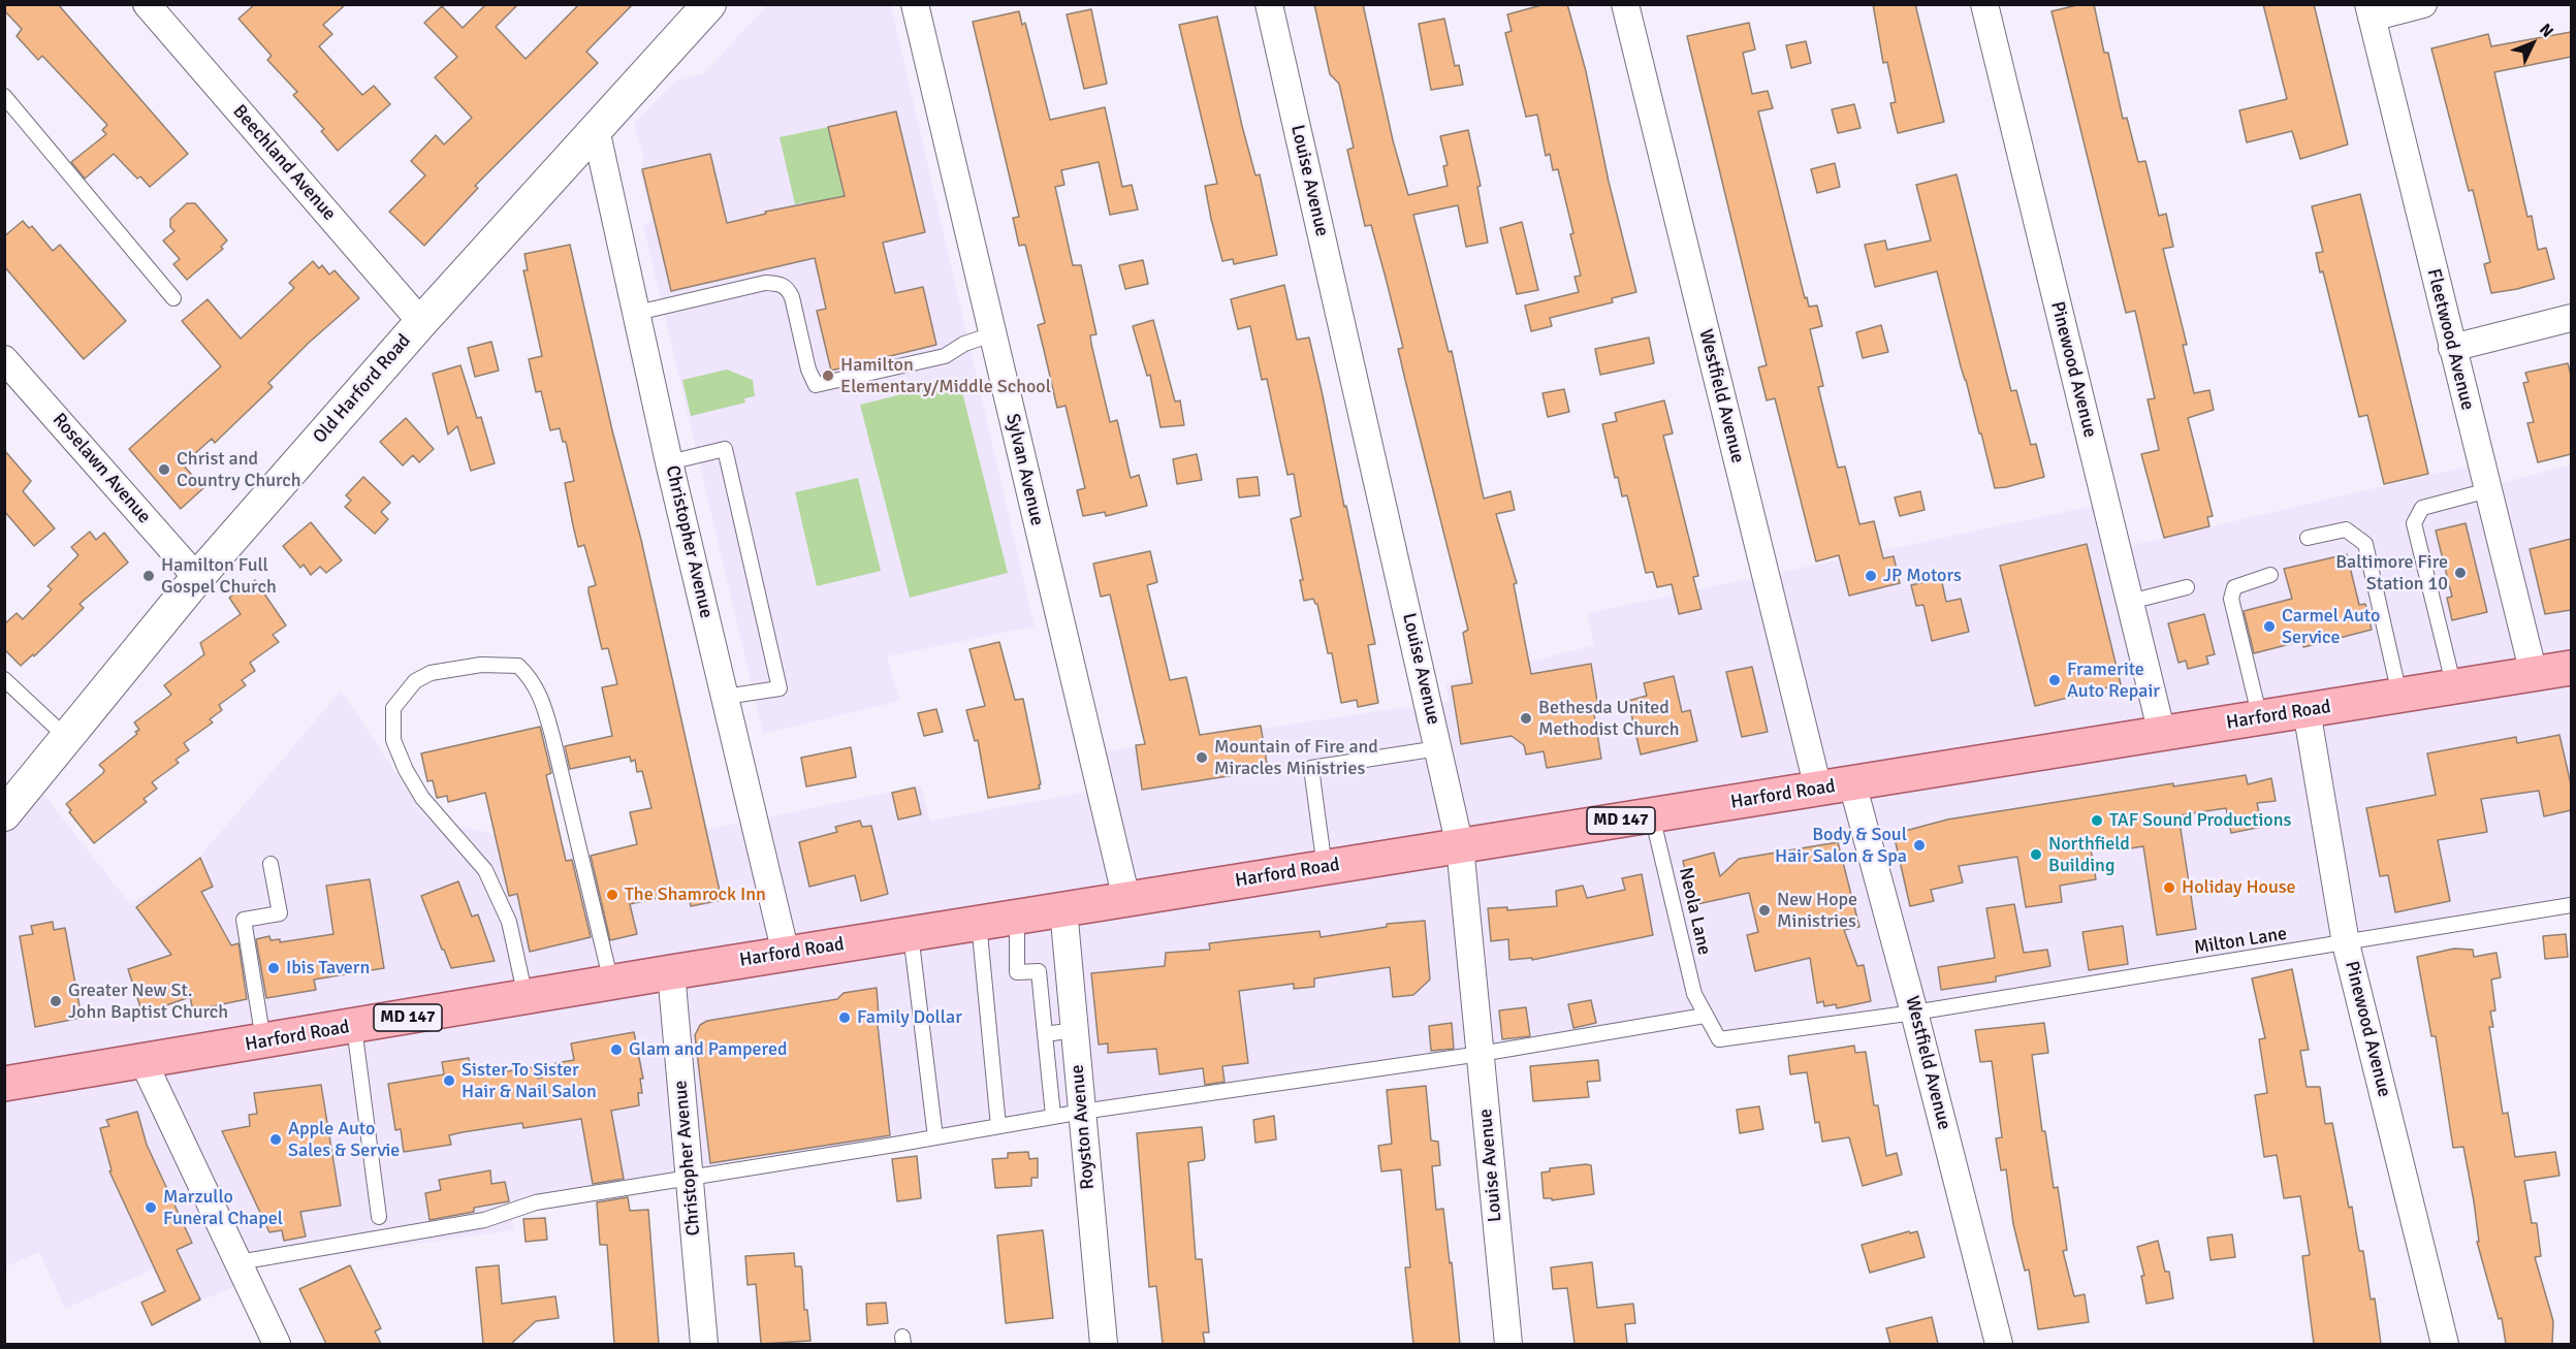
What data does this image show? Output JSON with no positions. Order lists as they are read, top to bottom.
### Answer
{
  "streets": {
    "main road": ["Harford Road", "MD 147"],
    "street": [
      "Beechland Avenue",
      "Louise Avenue",
      "Fleetwood Avenue",
      "Pinewood Avenue",
      "Old Harford Road",
      "Westfield Avenue",
      "Roselawn Avenue",
      "Sylvan Avenue",
      "Christopher Avenue",
      "Royston Avenue"
    ],
    "lane": ["Neola Lane", "Milton Lane"]
  },
  "crossings": [
    ["Beechland Avenue", "Old Harford Road"],
    ["Louise Avenue", "Harford Road"],
    ["Fleetwood Avenue", "Harford Road"],
    ["Pinewood Avenue", "Harford Road"],
    ["Pinewood Avenue", "Milton Lane"],
    ["Old Harford Road", "Roselawn Avenue"],
    ["Old Harford Road", "Christopher Avenue"],
    ["Westfield Avenue", "Harford Road"],
    ["Westfield Avenue", "Neola Lane"],
    ["Westfield Avenue", "Milton Lane"],
    ["Sylvan Avenue", "Harford Road"],
    ["Christopher Avenue", "Harford Road"],
    ["Harford Road", "Neola Lane"],
    ["Harford Road", "Royston Avenue"],
    ["Neola Lane", "Milton Lane"]
  ],
  "places": [
    "Hamilton Elementary/Middle School",
    "Christ and Country Church",
    "Baltimore Fire Station 10",
    "Hamilton Full Gospel Church",
    "JP Motors",
    "Carmel Auto Service",
    "Framerite Auto Repair",
    "Bethesda United Methodist Church",
    "Mountain of Fire and Miracles Ministries",
    "TAF Sound Productions",
    "Body & Soul Hair Salon & Spa",
    "Northfield Building",
    "Holiday House",
    "The Shamrock Inn",
    "New Hope Ministries",
    "Ibis Tavern",
    "Greater New St. John Baptist Church",
    "Family Dollar",
    "Glam and Pampered",
    "Sister To Sister Hair & Nail Salon",
    "Apple Auto Sales & Servie",
    "Marzullo Funeral Chapel"
  ],
  "north": "top right"
}
